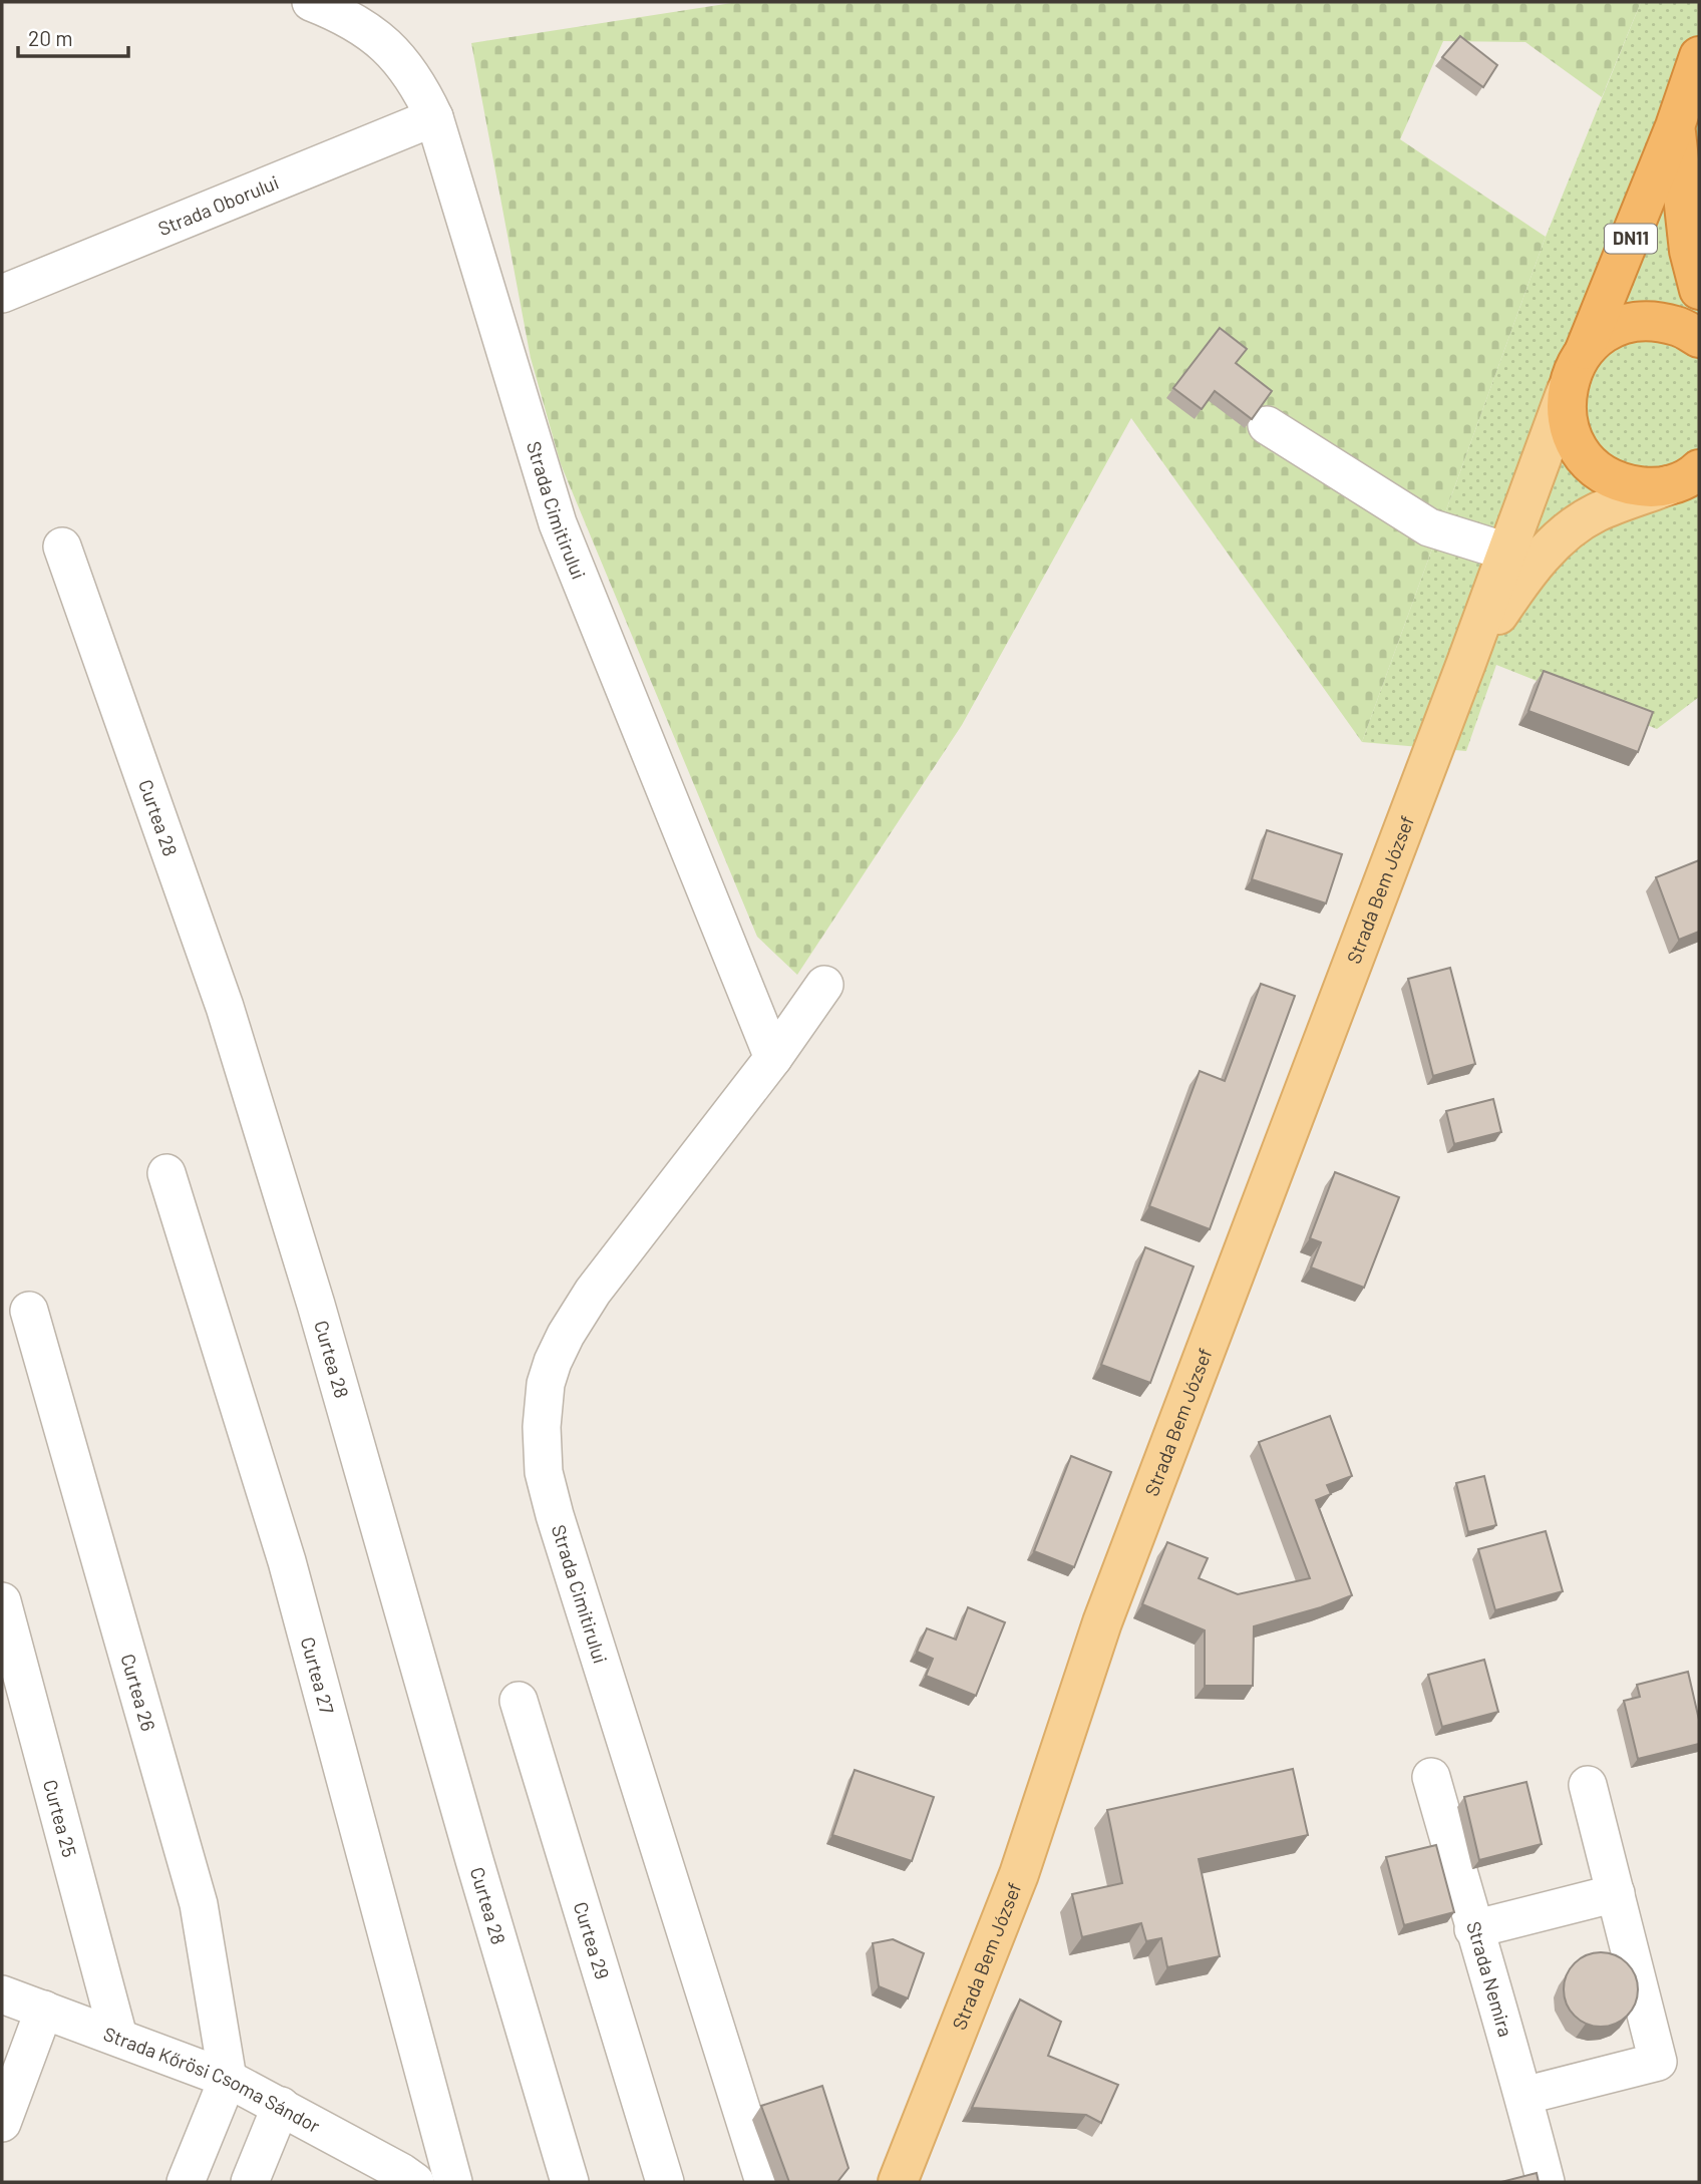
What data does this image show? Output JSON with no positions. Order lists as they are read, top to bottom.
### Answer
{
  "streets": {
    "highway": ["DN11"],
    "main road": ["Strada Bem József"],
    "street": [
      "Strada Oborului",
      "Strada Cimitirului",
      "Curtea 28",
      "Curtea 27",
      "Curtea 26",
      "Curtea 25",
      "Curtea 29",
      "Strada Nemira",
      "Strada Kőrösi Csoma Sándor"
    ]
  },
  "crossings": [
    ["Strada Oborului", "Strada Cimitirului"],
    ["DN11", "Strada Bem József"],
    ["Curtea 26", "Strada Kőrösi Csoma Sándor"],
    ["Curtea 25", "Strada Kőrösi Csoma Sándor"]
  ],
  "scale_bar": "20 m"
}
